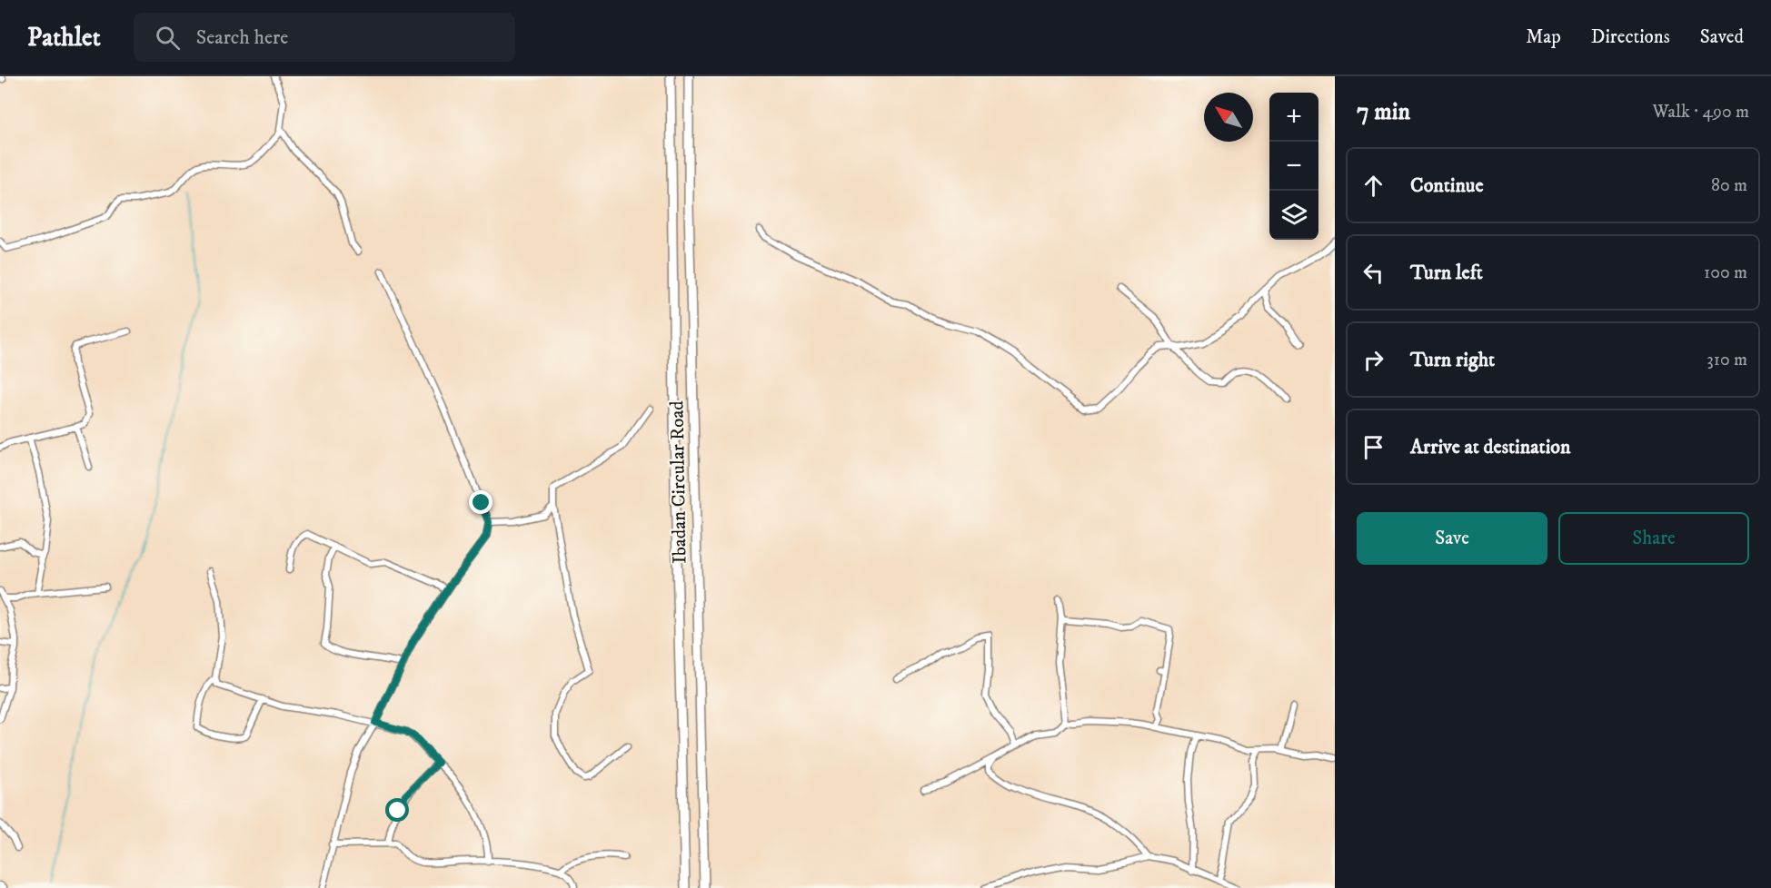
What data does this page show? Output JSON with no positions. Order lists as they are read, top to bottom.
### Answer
{
  "streets": {
    "highway": ["Ibadan Circular Road"]
  },
  "north": "top left",
  "page": {
    "header": "Pathlet",
    "search": "Search here",
    "nav": ["Map", "Directions", "Saved"],
    "heading": ["7 min", "Walk · 490 m"],
    "map_buttons": ["+", "−"],
    "list": [
      ["Continue", "80 m"],
      ["Turn left", "100 m"],
      ["Turn right", "310 m"],
      "Arrive at destination"
    ],
    "buttons": ["Save", "Share"]
  }
}
